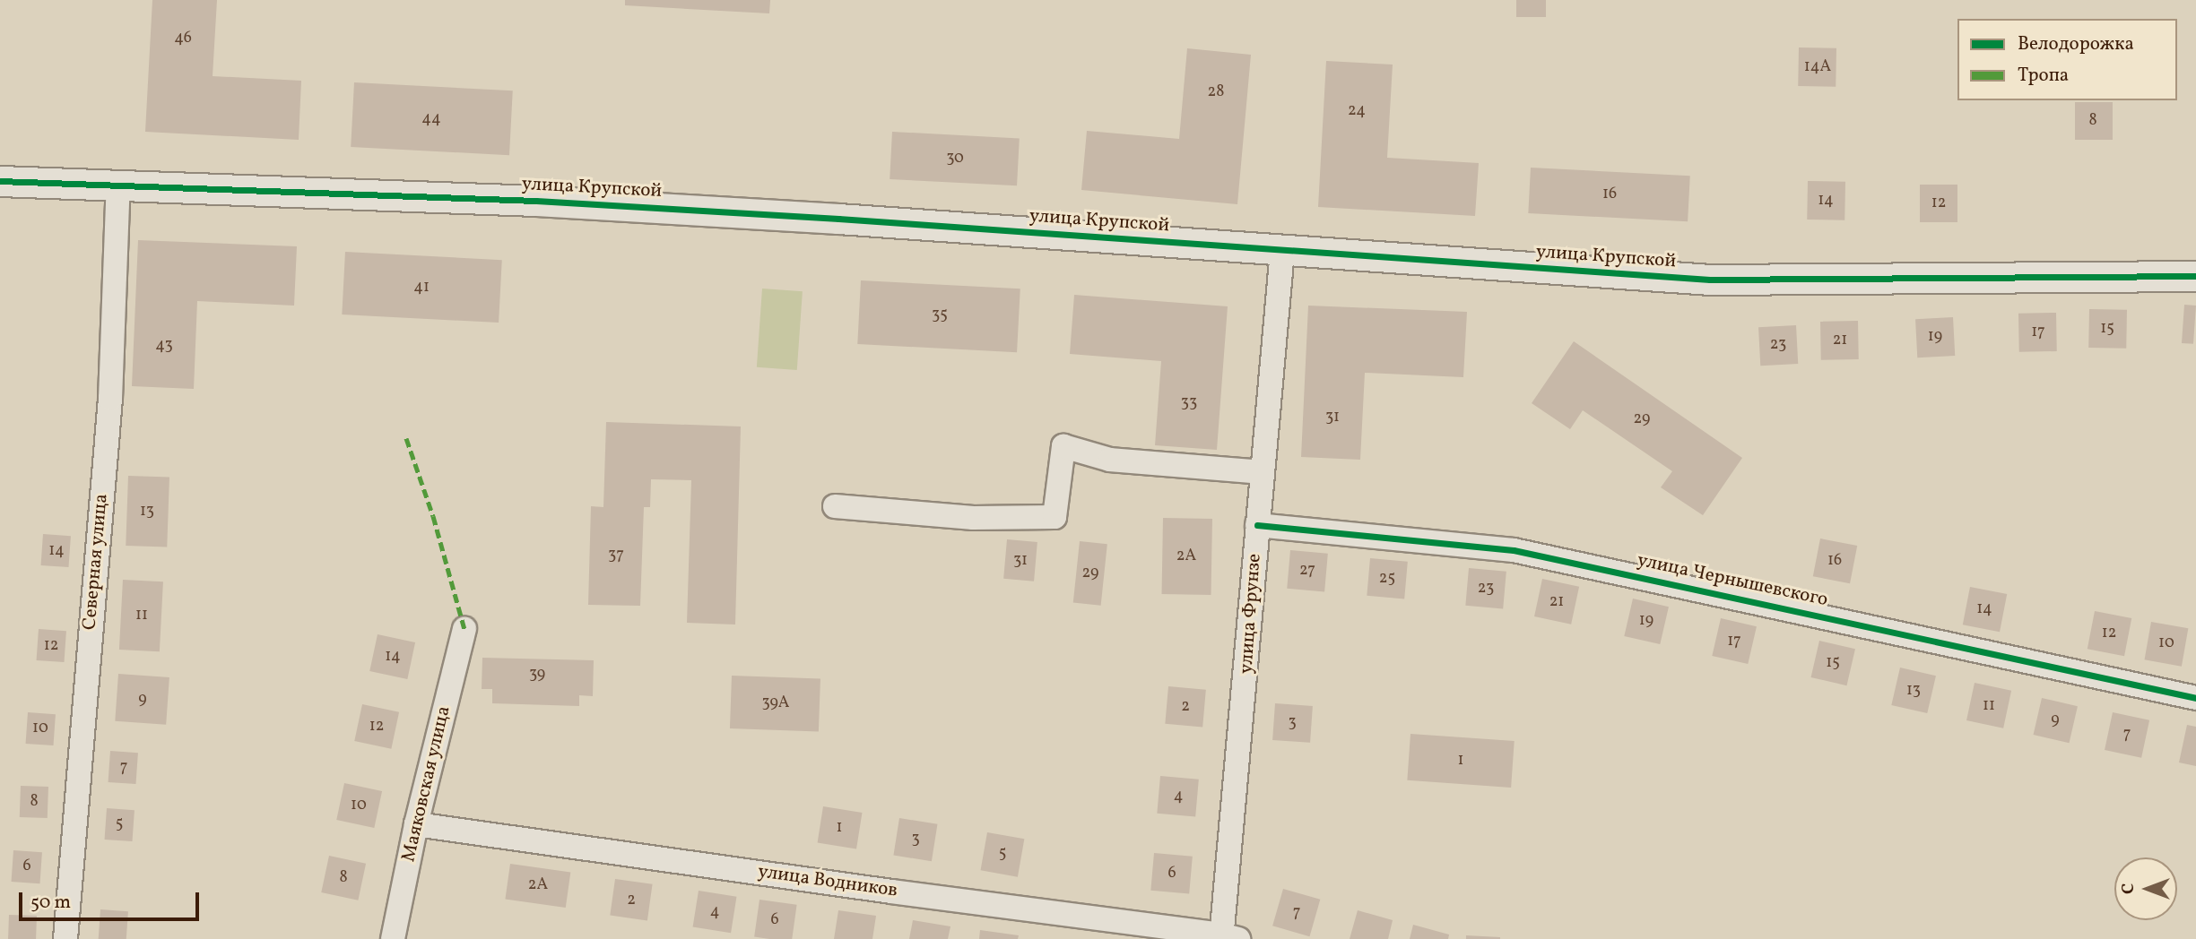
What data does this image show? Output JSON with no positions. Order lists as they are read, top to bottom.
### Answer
{
  "streets": {
    "street": [
      "улица Крупской",
      "Северная улица",
      "улица Чернышевского",
      "улица Фрунзе",
      "Маяковская улица",
      "улица Водников"
    ]
  },
  "crossings": [
    ["улица Крупской", "Северная улица"],
    ["улица Крупской", "улица Фрунзе"],
    ["улица Чернышевского", "улица Фрунзе"],
    ["улица Фрунзе", "улица Водников"],
    ["Маяковская улица", "улица Водников"]
  ],
  "house_numbers": [
    "46",
    "14А",
    "28",
    "24",
    "44",
    "8",
    "30",
    "16",
    "14",
    "12",
    "41",
    "35",
    "15",
    "17",
    "19",
    "21",
    "23",
    "43",
    "33",
    "31",
    "29",
    "13",
    "14",
    "37",
    "2А",
    "31",
    "16",
    "27",
    "29",
    "25",
    "23",
    "21",
    "14",
    "11",
    "19",
    "12",
    "17",
    "10",
    "12",
    "14",
    "15",
    "39",
    "13",
    "9",
    "39А",
    "11",
    "2",
    "9",
    "3",
    "12",
    "10",
    "7",
    "1",
    "7",
    "4",
    "8",
    "10",
    "5",
    "1",
    "3",
    "5",
    "6",
    "6",
    "8",
    "2А",
    "2",
    "4",
    "7",
    "6"
  ],
  "legend": ["Велодорожка", "Тропа"],
  "scale_bar": "50 m",
  "north": "left"
}
